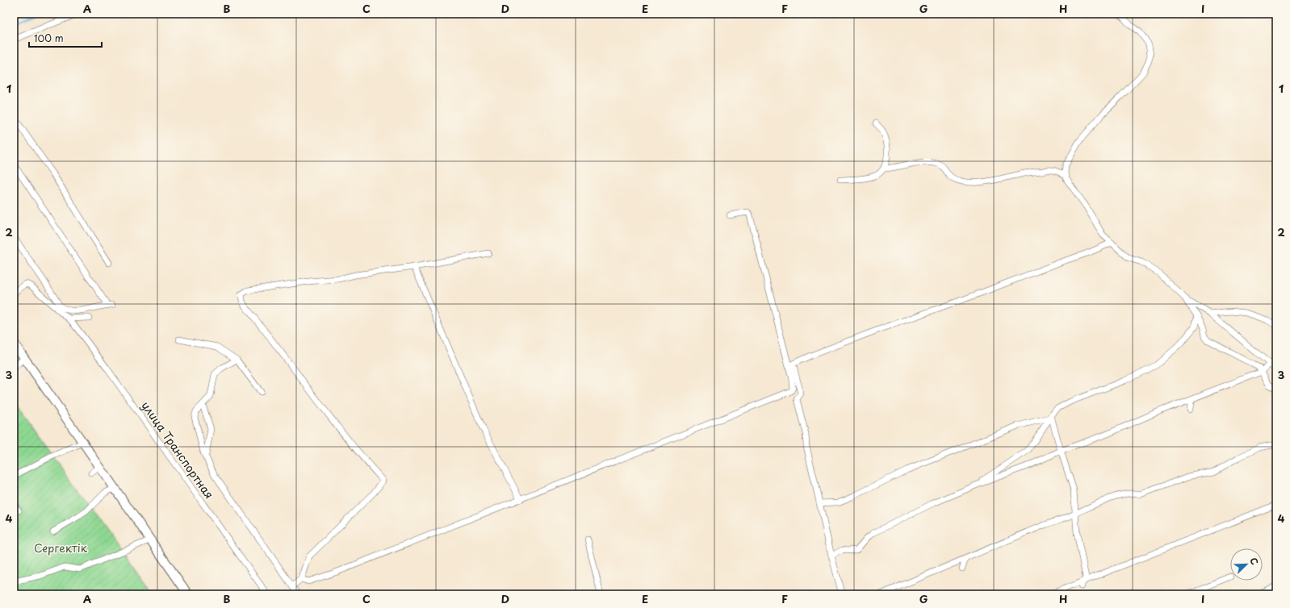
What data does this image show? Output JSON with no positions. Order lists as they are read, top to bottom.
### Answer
{
  "streets": {
    "street": ["улица Транспортная"]
  },
  "parks": ["Сергектік"],
  "scale_bar": "100 m",
  "north": "top right",
  "grid": {
    "columns": [
      "A",
      "B",
      "C",
      "D",
      "E",
      "F",
      "G",
      "H",
      "I"
    ],
    "rows": [
      "1",
      "2",
      "3",
      "4"
    ]
  }
}
